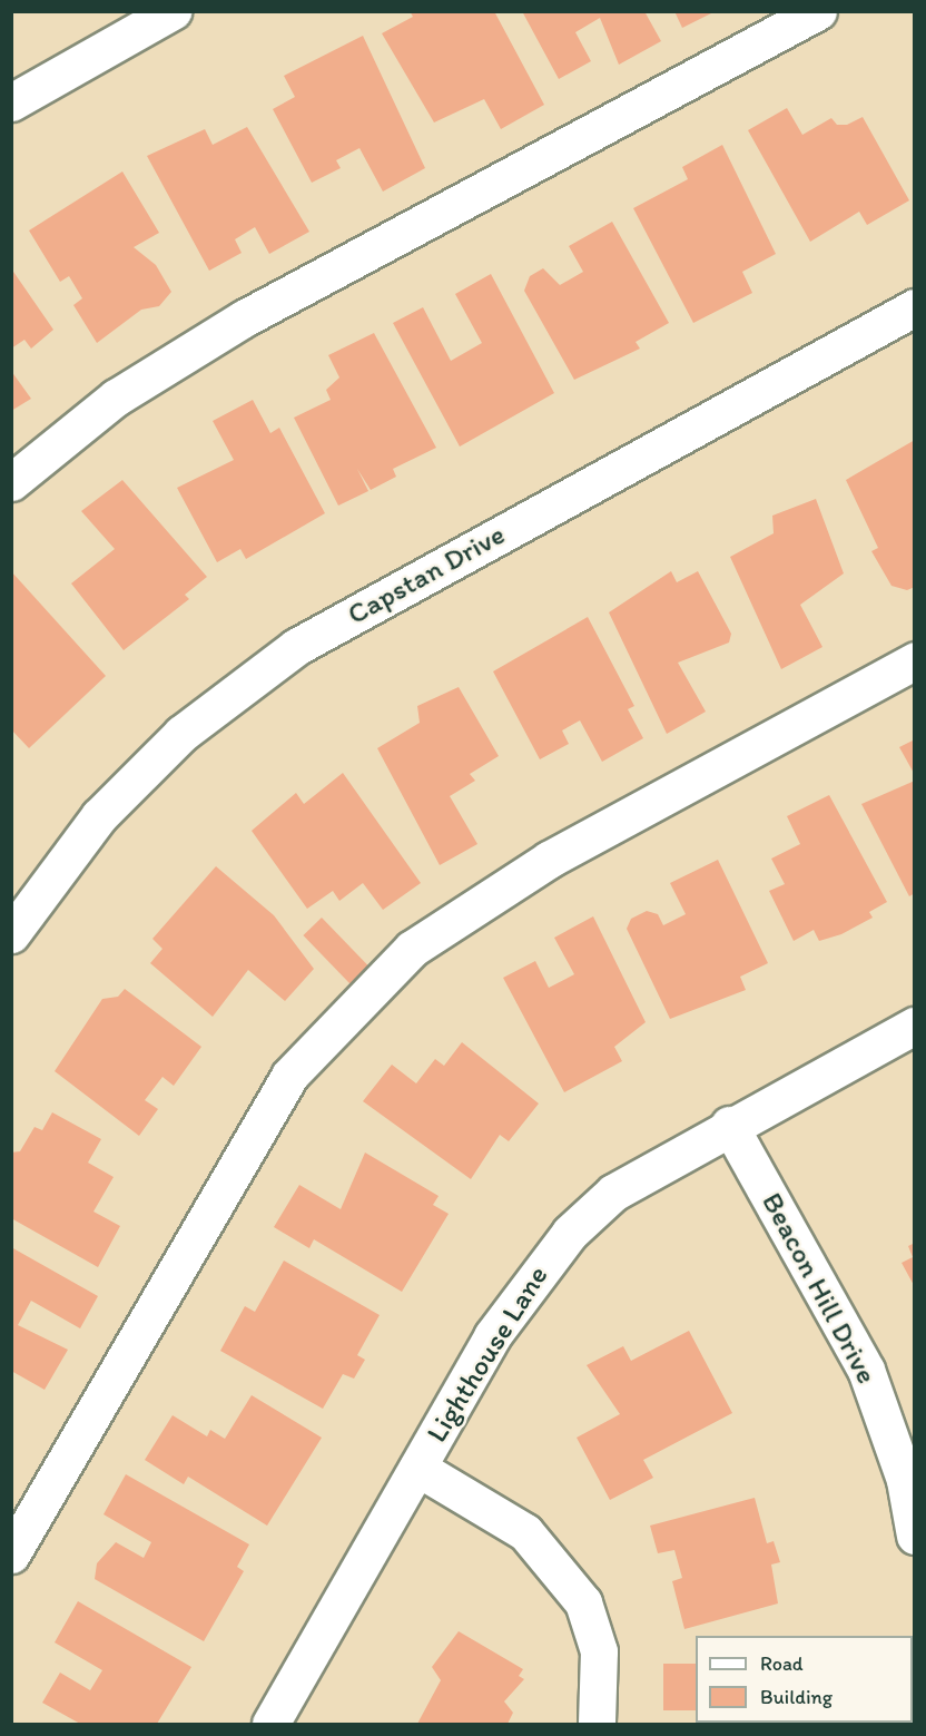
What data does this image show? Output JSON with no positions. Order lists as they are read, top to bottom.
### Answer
{
  "streets": {
    "street": ["Capstan Drive", "Beacon Hill Drive", "Lighthouse Lane"]
  },
  "crossings": [
    ["Beacon Hill Drive", "Lighthouse Lane"]
  ],
  "legend": ["Road", "Building"]
}
